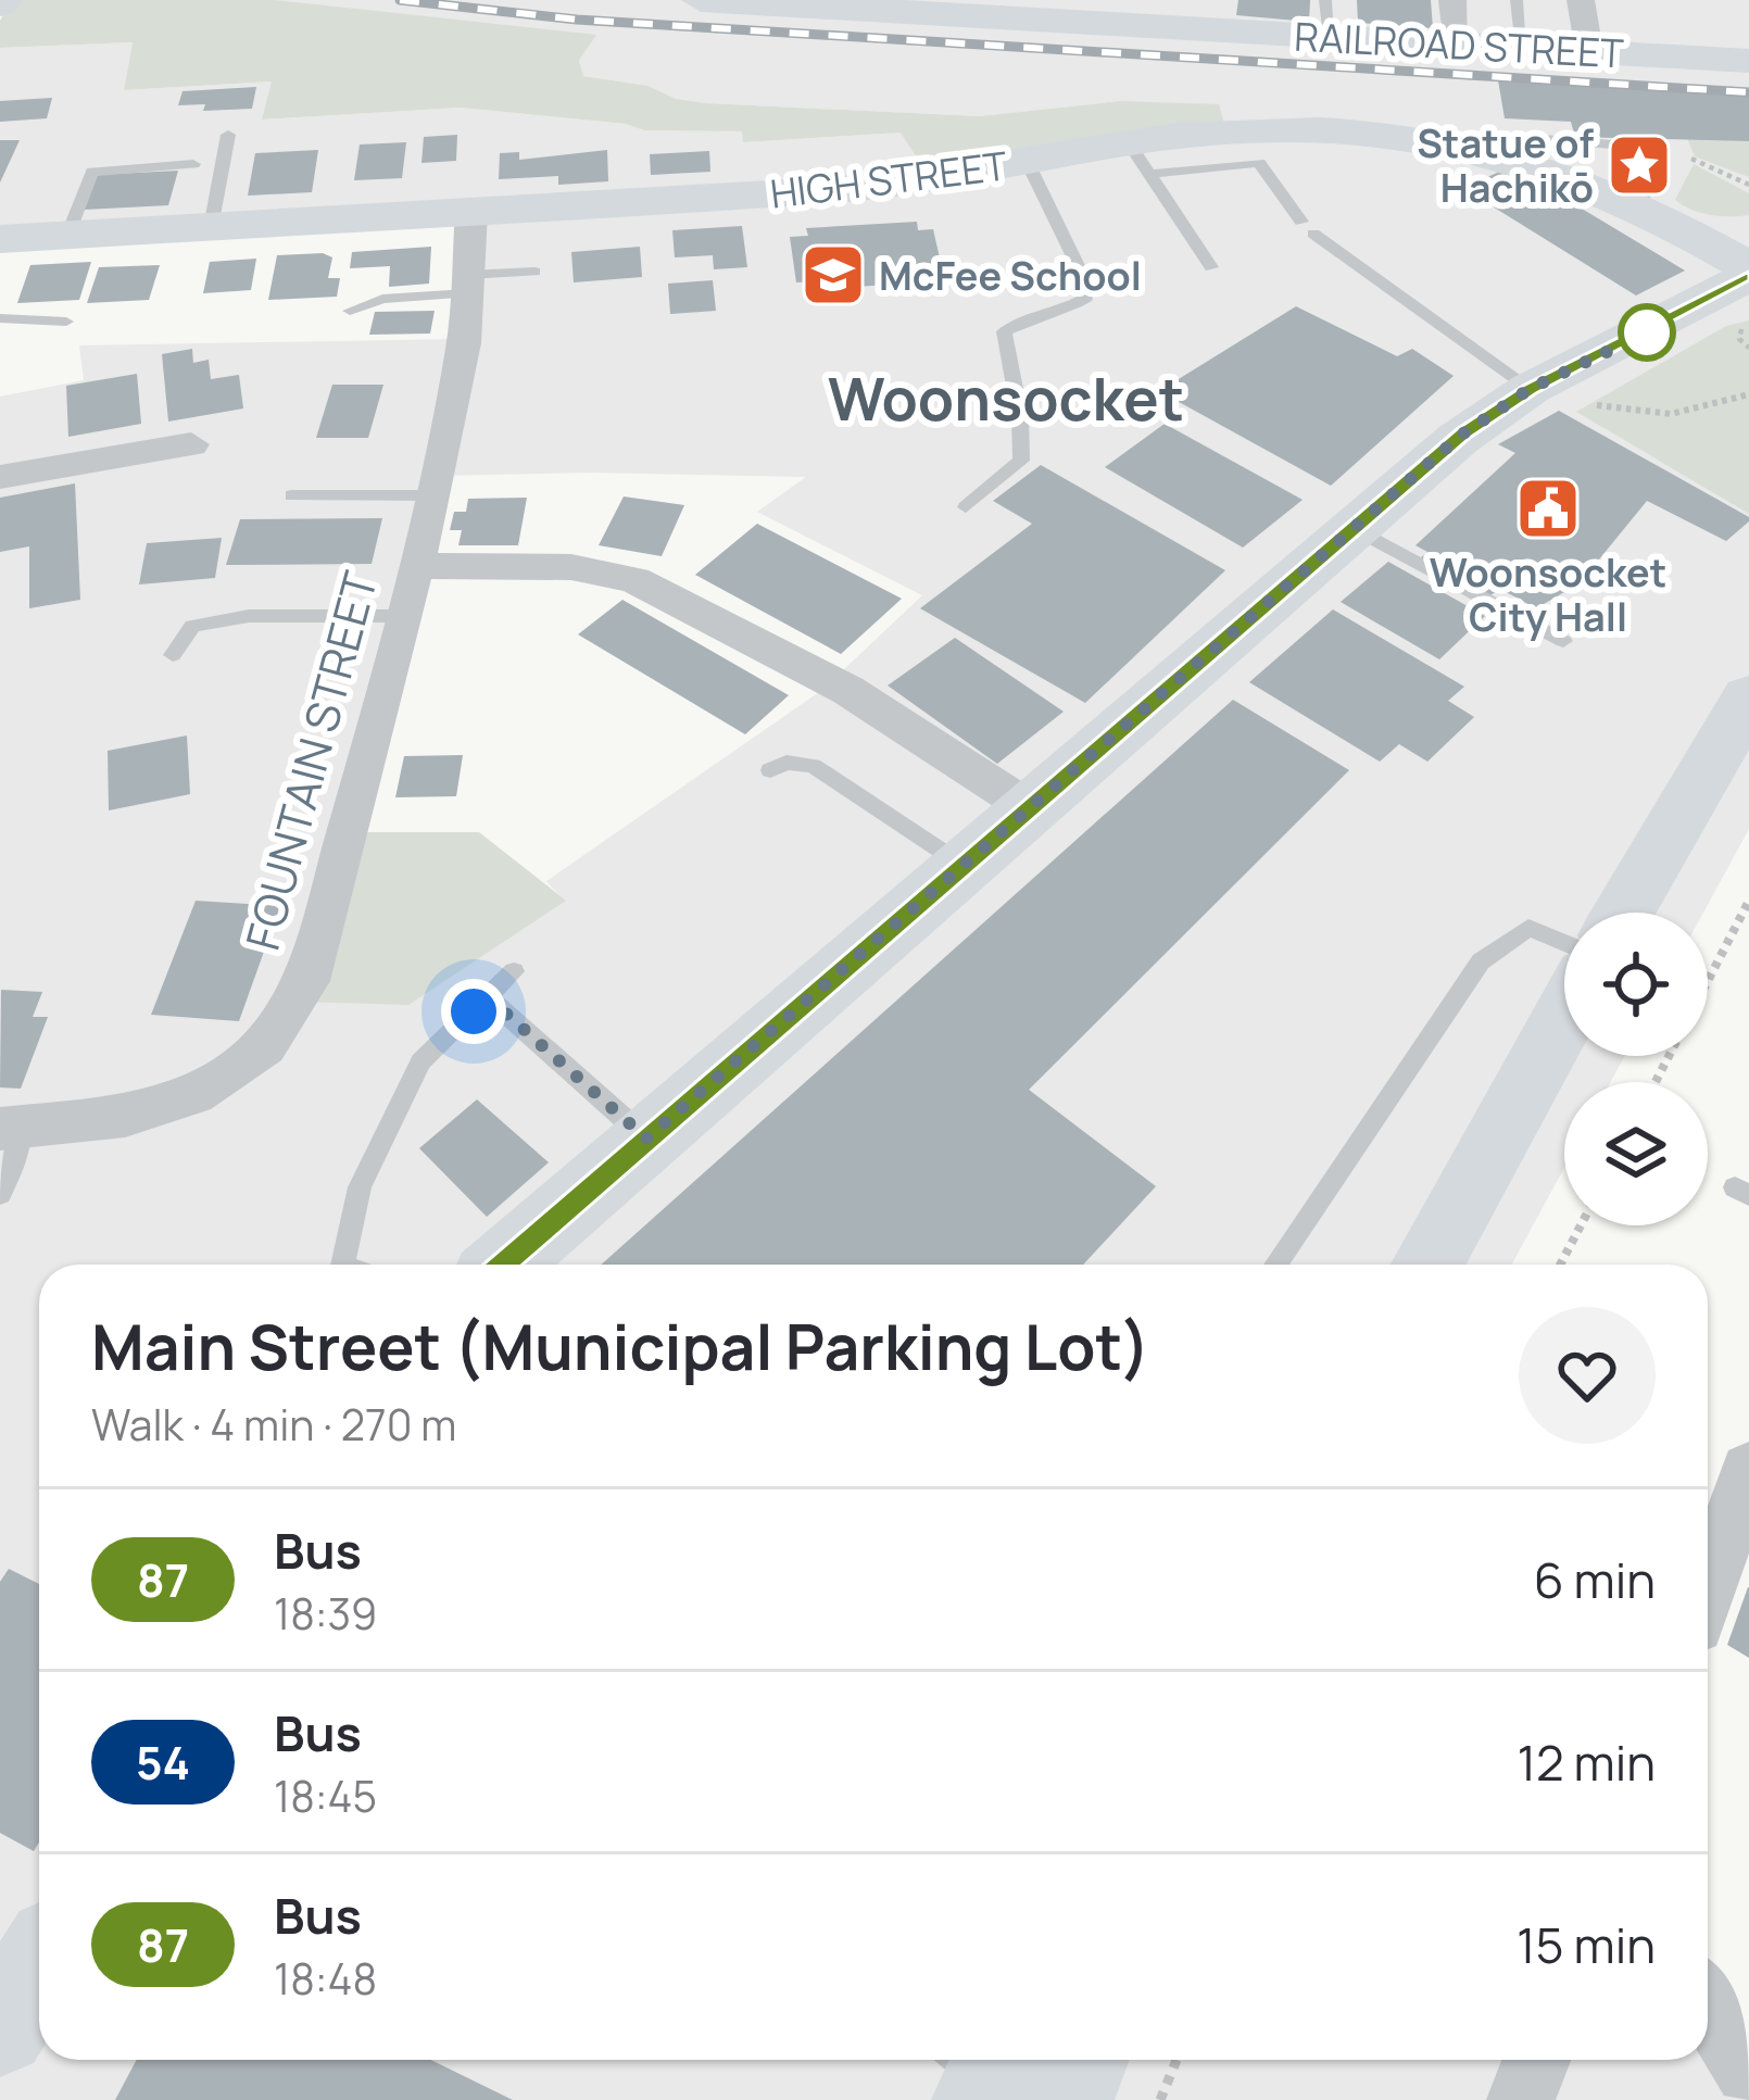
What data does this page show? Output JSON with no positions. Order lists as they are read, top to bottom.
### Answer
{
  "streets": {
    "main road": ["RAILROAD STREET", "HIGH STREET"],
    "street": ["FOUNTAIN STREET"]
  },
  "crossings": [
    ["HIGH STREET", "FOUNTAIN STREET"]
  ],
  "districts": ["Woonsocket"],
  "places": {
    "place": ["Statue of Hachikō"],
    "school or university": ["McFee School"],
    "public building": ["Woonsocket City Hall"]
  },
  "lines": ["bus line 87"],
  "page": {
    "heading": ["Main Street (Municipal Parking Lot)", "Walk · 4 min · 270 m"],
    "list": [
      {
        "mark": "87",
        "name": "Bus",
        "note": "18:39",
        "value": "6 min"
      },
      {
        "mark": "54",
        "name": "Bus",
        "note": "18:45",
        "value": "12 min"
      },
      {
        "mark": "87",
        "name": "Bus",
        "note": "18:48",
        "value": "15 min"
      }
    ]
  }
}
